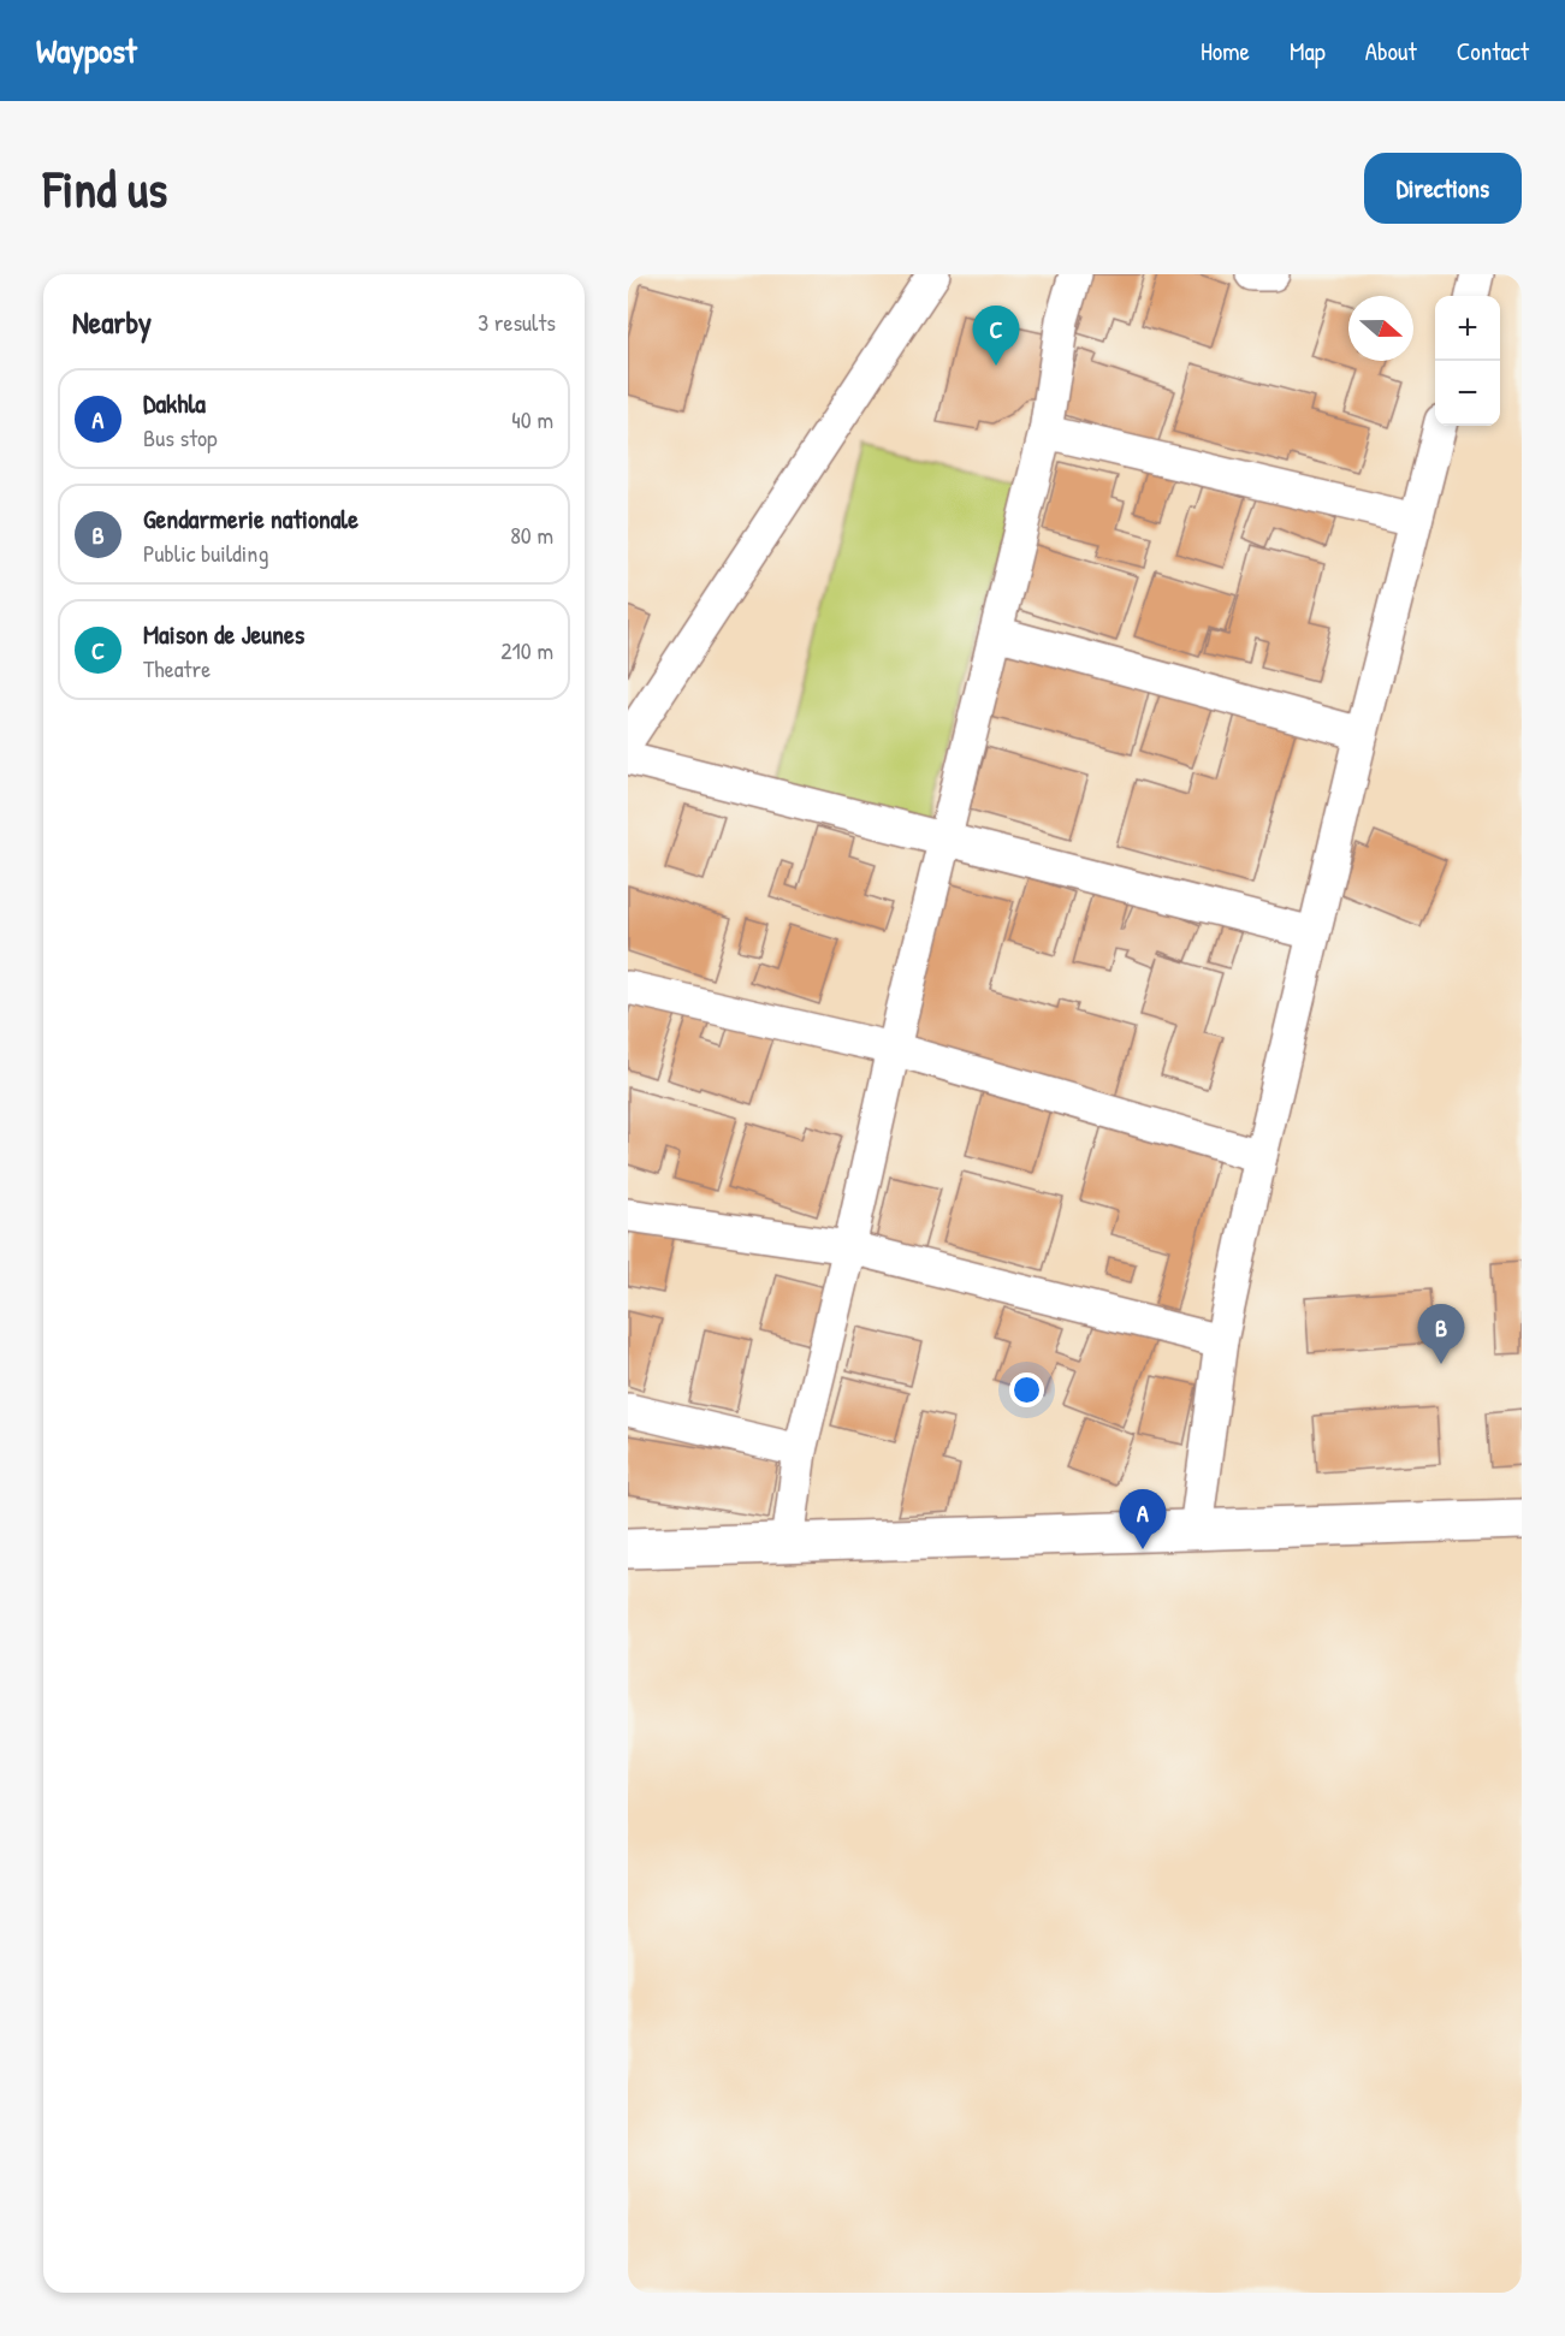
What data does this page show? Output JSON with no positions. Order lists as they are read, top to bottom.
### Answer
{
  "north": "right",
  "page": {
    "header": "Waypost",
    "nav": [
      "Home",
      "Map",
      "About",
      "Contact"
    ],
    "buttons": "Directions",
    "title": "Find us",
    "heading": ["Nearby", "3 results"],
    "map_buttons": ["+", "−"],
    "pins": ["C", "B", "A"],
    "list": [
      {
        "mark": "A",
        "name": "Dakhla",
        "note": "Bus stop",
        "value": "40 m"
      },
      {
        "mark": "B",
        "name": "Gendarmerie nationale",
        "note": "Public building",
        "value": "80 m"
      },
      {
        "mark": "C",
        "name": "Maison de Jeunes",
        "note": "Theatre",
        "value": "210 m"
      }
    ]
  }
}
